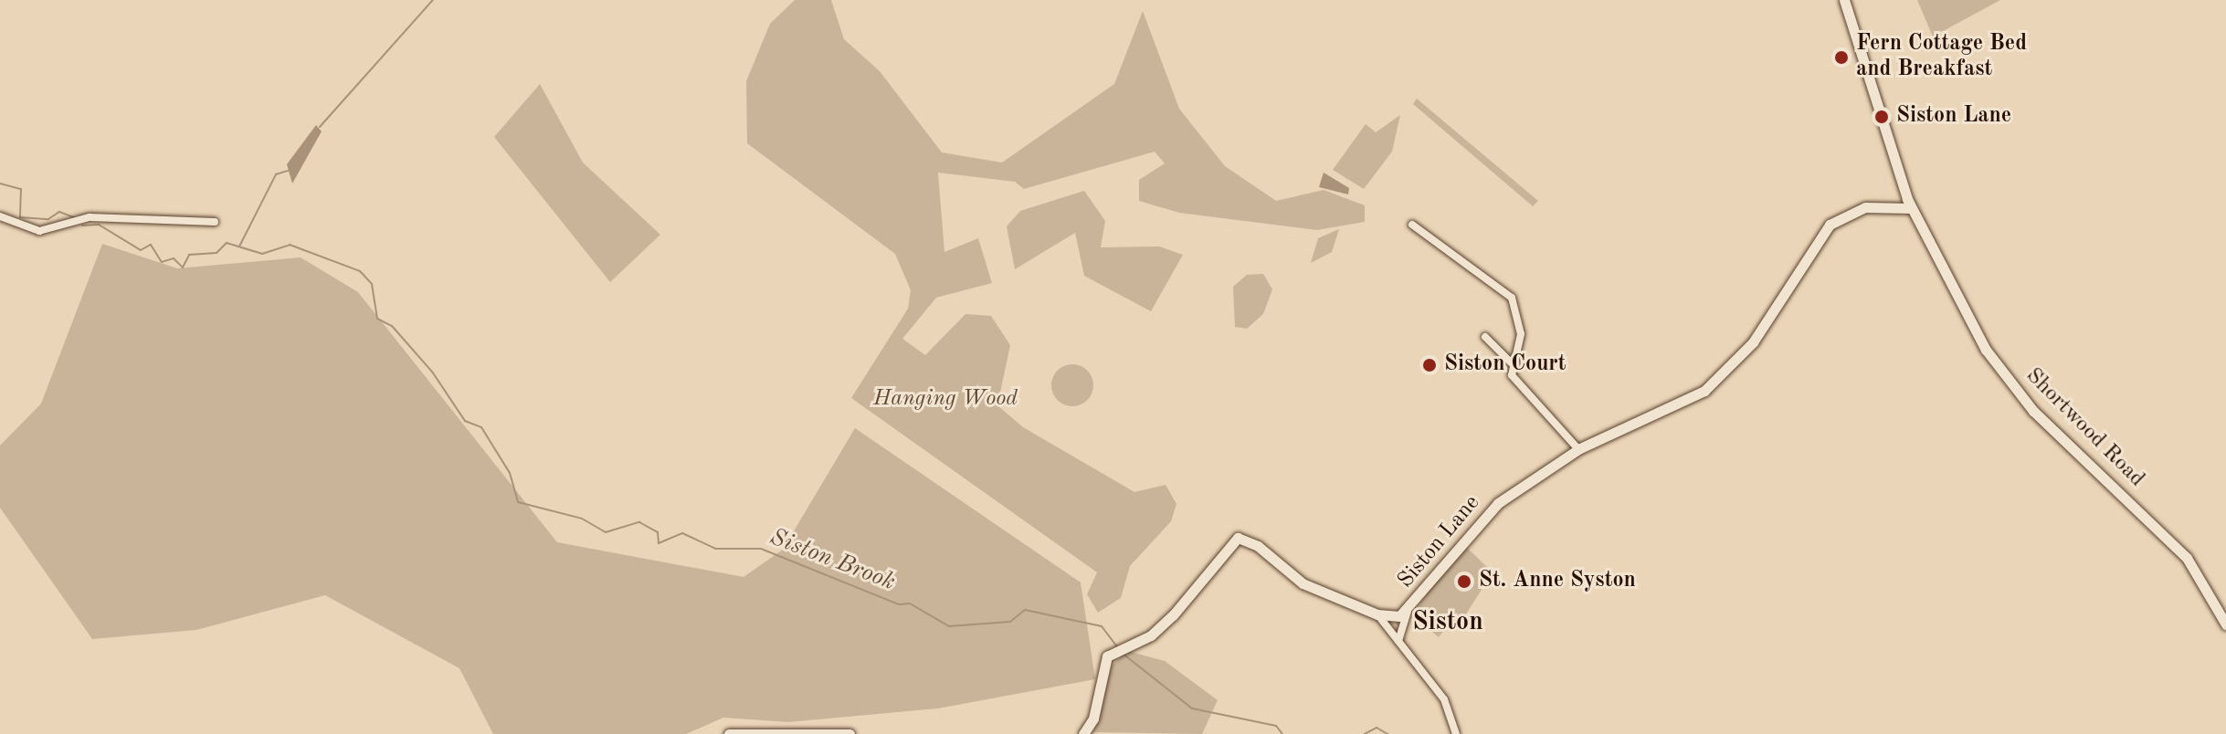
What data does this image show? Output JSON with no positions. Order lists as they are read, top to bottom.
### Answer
{
  "streets": {
    "street": ["Shortwood Road", "Siston Lane"]
  },
  "crossings": [
    ["Shortwood Road", "Siston Lane"]
  ],
  "districts": ["Siston"],
  "water": ["Siston Brook"],
  "parks": ["Hanging Wood"],
  "places": [
    "Fern Cottage Bed and Breakfast",
    "Siston Lane",
    "Siston Court",
    "St. Anne Syston"
  ]
}
